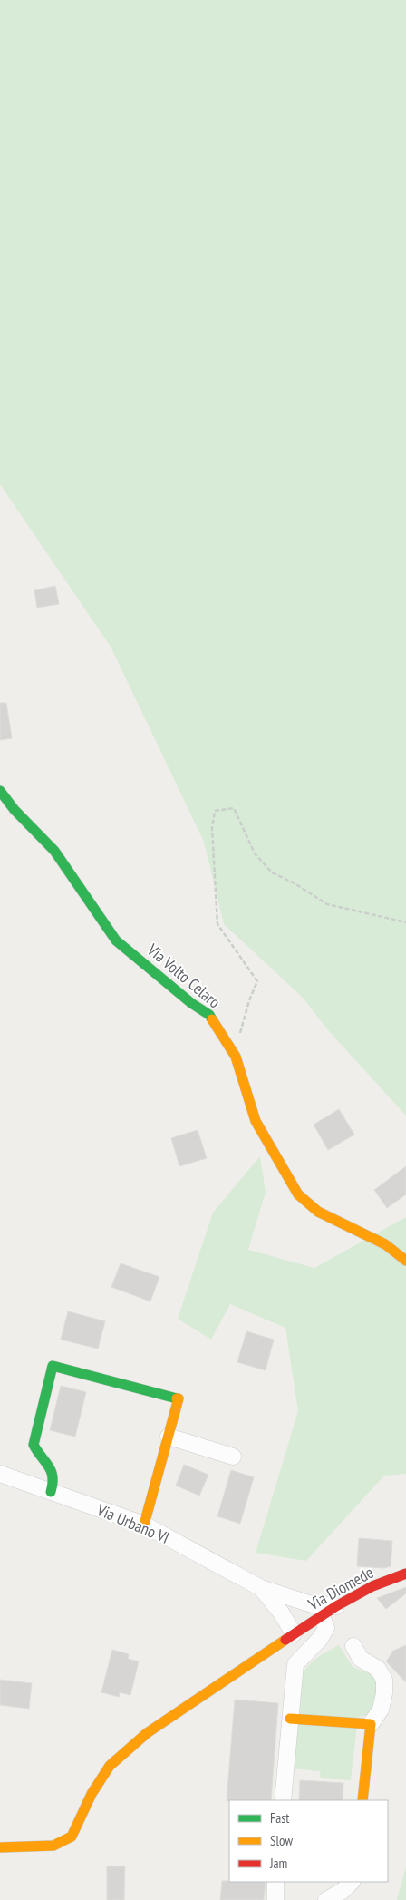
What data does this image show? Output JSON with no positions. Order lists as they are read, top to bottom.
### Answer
{
  "streets": {
    "street": ["Via Volto Celaro", "Via Urbano VI", "Via Diomede"]
  },
  "crossings": [
    ["Via Urbano VI", "Via Diomede"]
  ],
  "legend": ["Fast", "Slow", "Jam"]
}
